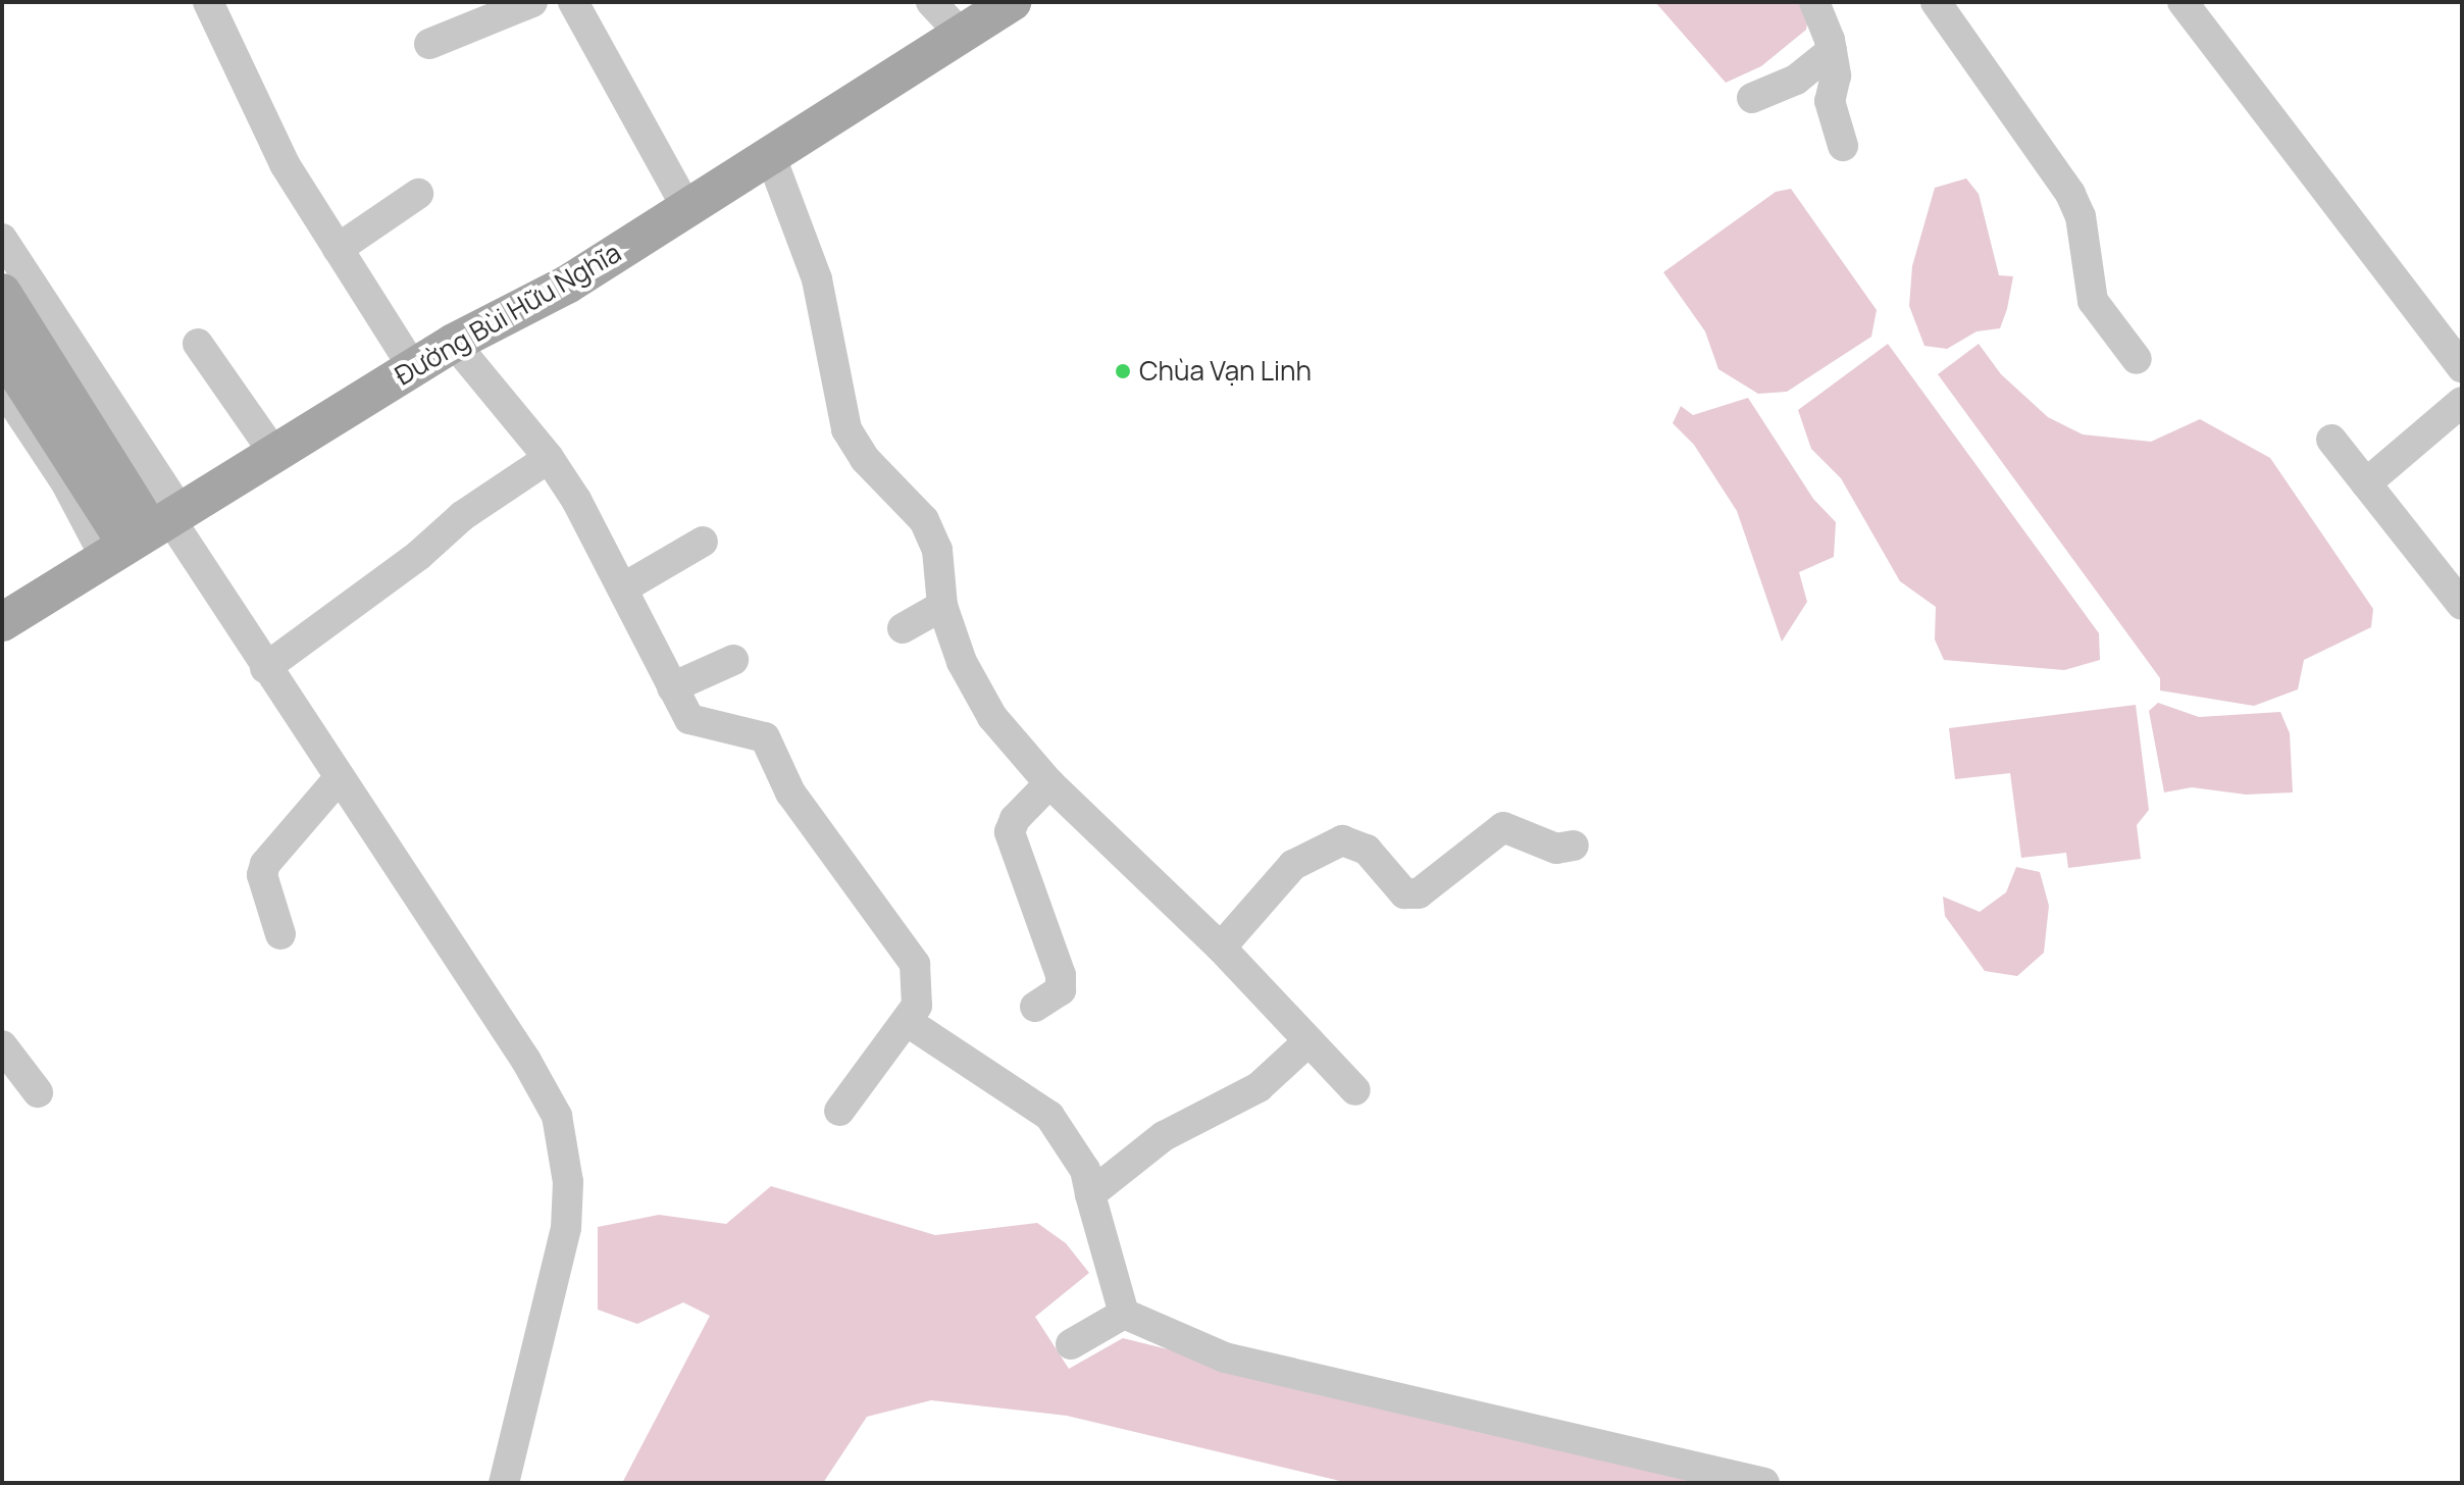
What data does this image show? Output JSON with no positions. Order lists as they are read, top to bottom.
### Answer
{
  "streets": {
    "main road": ["Đường Bùi Hữu Nghĩa"]
  },
  "places": ["Chùa Vạn Linh"]
}
